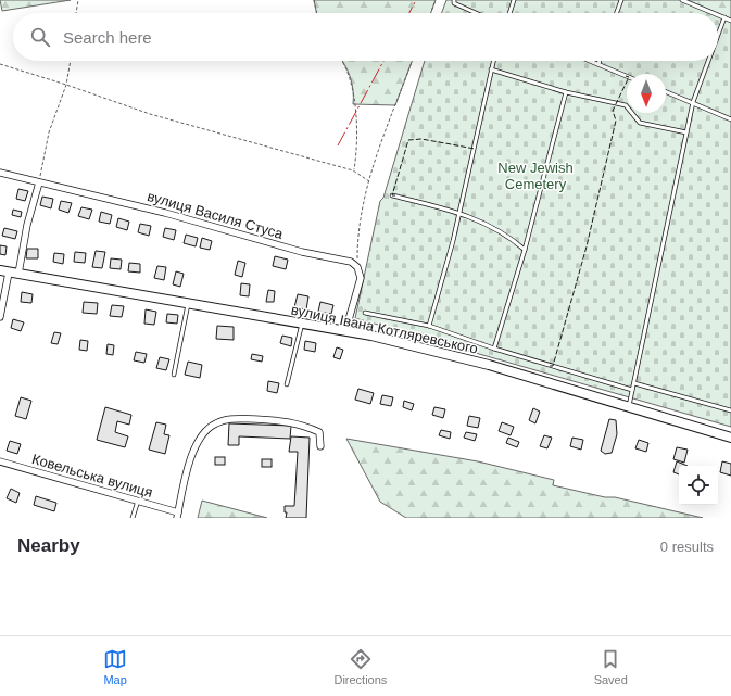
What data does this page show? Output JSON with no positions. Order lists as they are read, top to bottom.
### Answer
{
  "streets": {
    "street": ["вулиця Василя Стуса", "вулиця Івана Котляревського", "Ковельська вулиця"]
  },
  "parks": ["New Jewish Cemetery"],
  "north": "bottom",
  "page": {
    "search": "Search here",
    "heading": ["Nearby", "0 results"],
    "nav": ["Map", "Directions", "Saved"]
  }
}
